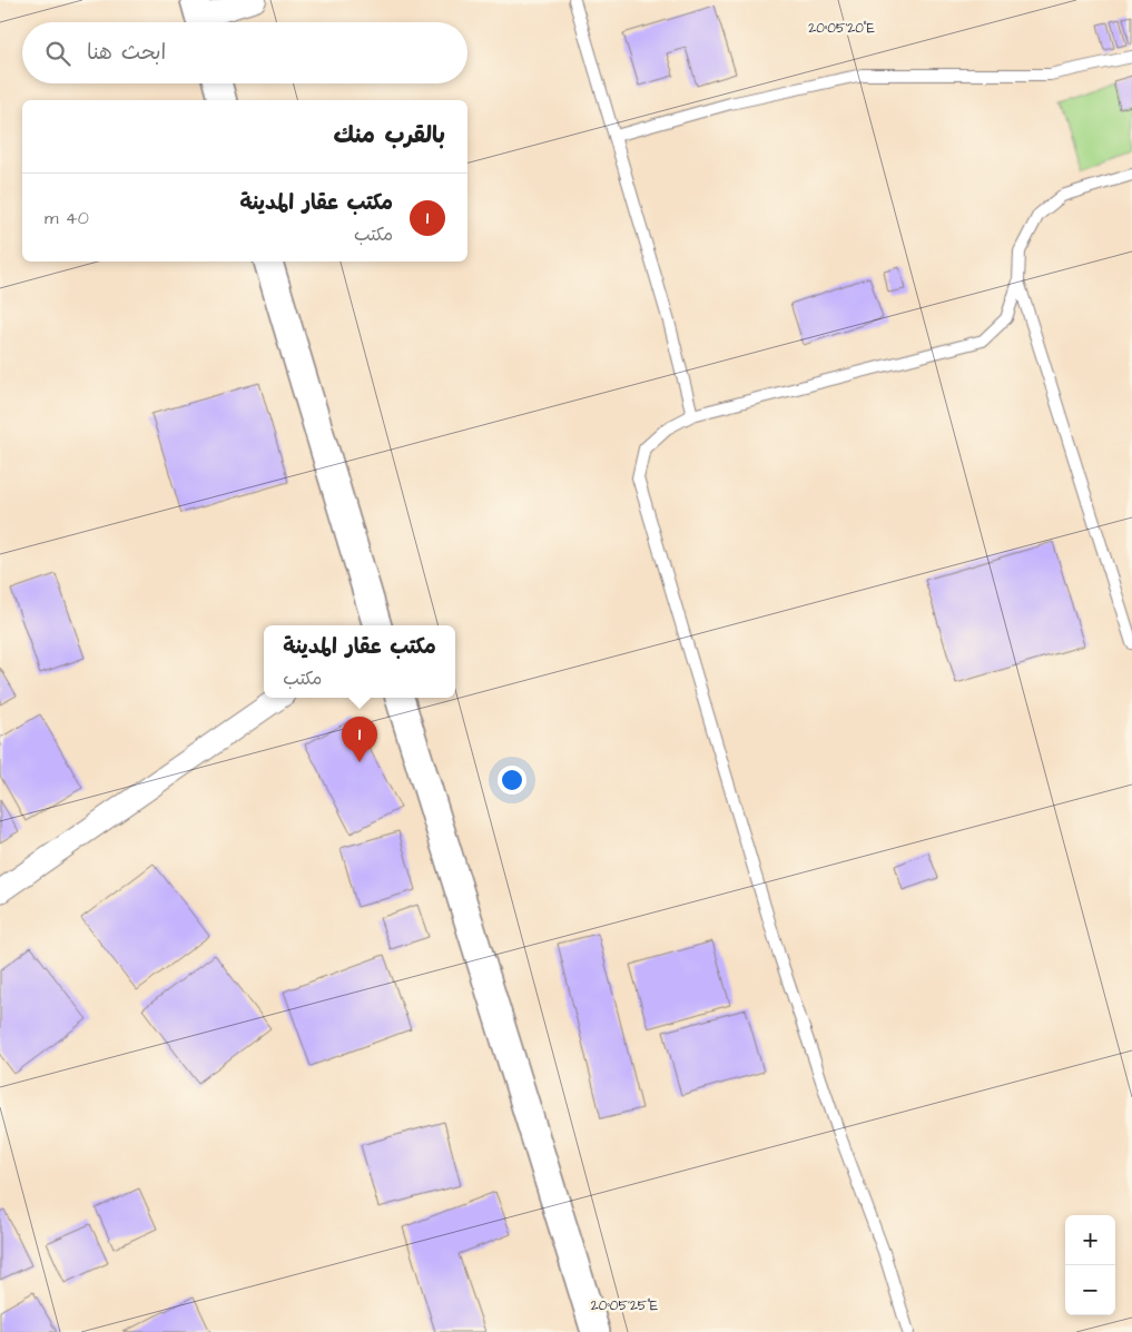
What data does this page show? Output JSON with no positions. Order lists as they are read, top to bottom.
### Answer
{
  "page": {
    "search": "ابحث هنا",
    "heading": "بالقرب منك",
    "list": [
      {
        "mark": "1",
        "name": "مكتب عقار المدينة",
        "note": "مكتب",
        "value": "40 m"
      }
    ],
    "popup": ["مكتب عقار المدينة", "مكتب"],
    "pins": "1",
    "map_buttons": ["+", "−"]
  },
  "coordinates": ["20°05'20\"E", "20°05'25\"E"]
}
